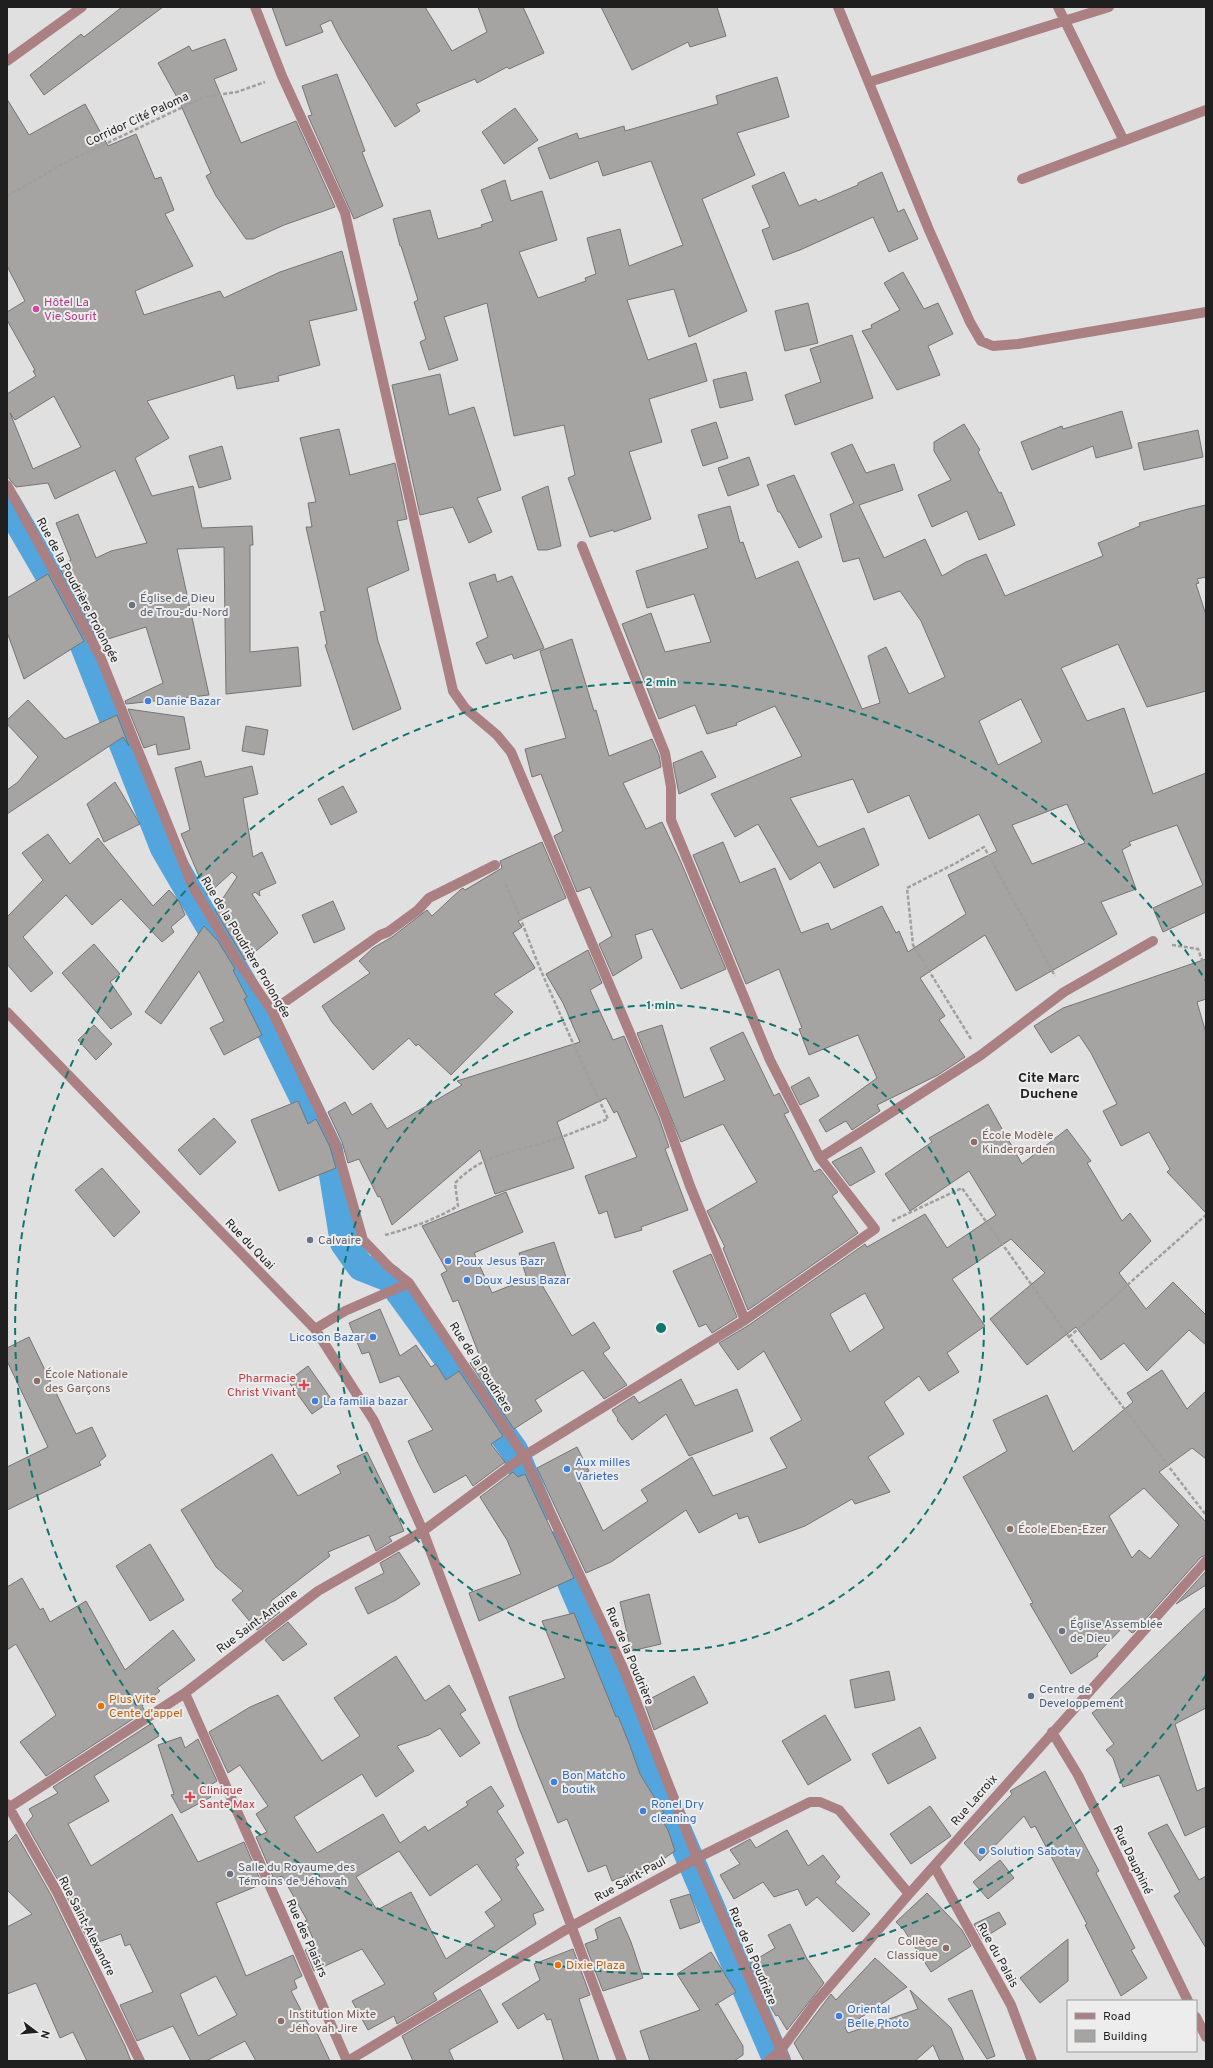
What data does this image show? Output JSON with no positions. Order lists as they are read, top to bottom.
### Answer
{
  "streets": {
    "street": [
      "Rue de la Poudrière Prolongée",
      "Rue du Quai",
      "Rue de la Poudrière",
      "Rue Saint-Antoine",
      "Rue Lacroix",
      "Rue Dauphiné",
      "Rue Saint-Paul",
      "Rue Saint-Alexandre",
      "Rue des Plaisirs",
      "Rue du Palais"
    ],
    "path": ["Corridor Cité Paloma"]
  },
  "crossings": [
    ["Rue de la Poudrière Prolongée", "Rue de la Poudrière"],
    ["Rue du Quai", "Rue Saint-Antoine"],
    ["Rue du Quai", "Rue Saint-Paul"],
    ["Rue de la Poudrière", "Rue Saint-Antoine"],
    ["Rue de la Poudrière", "Rue Lacroix"],
    ["Rue de la Poudrière", "Rue Saint-Paul"],
    ["Rue Saint-Antoine", "Rue Saint-Alexandre"],
    ["Rue Saint-Antoine", "Rue des Plaisirs"],
    ["Rue Lacroix", "Rue Dauphiné"],
    ["Rue Lacroix", "Rue Saint-Paul"],
    ["Rue Lacroix", "Rue du Palais"],
    ["Rue Saint-Paul", "Rue des Plaisirs"]
  ],
  "districts": ["Cite Marc Duchene"],
  "places": {
    "other": [
      "Hôtel La Vie Sourit",
      "Église de Dieu de Trou-du-Nord",
      "Danie Bazar",
      "École Modèle Kindergarden",
      "Calvaire",
      "Poux Jesus Bazr",
      "Doux Jesus Bazar",
      "Licoson Bazar",
      "École Nationale des Garçons",
      "La familia bazar",
      "Aux milles Varietes",
      "École Eben-Ezer",
      "Église Assemblée de Dieu",
      "Centre de Developpement",
      "Plus Vite Cente d'appel",
      "Bon Matcho boutik",
      "Ronel Dry cleaning",
      "Solution Sabotay",
      "Salle du Royaume des Témoins de Jéhovah",
      "Collège Classique",
      "Dixie Plaza",
      "Oriental Belle Photo",
      "Institution Mixte Jéhovah Jire"
    ],
    "health": ["Pharmacie Christ Vivant", "Clinique Sante Max"]
  },
  "legend": ["Road", "Building"],
  "north": "right",
  "rings": ["2 min", "1 min"]
}
